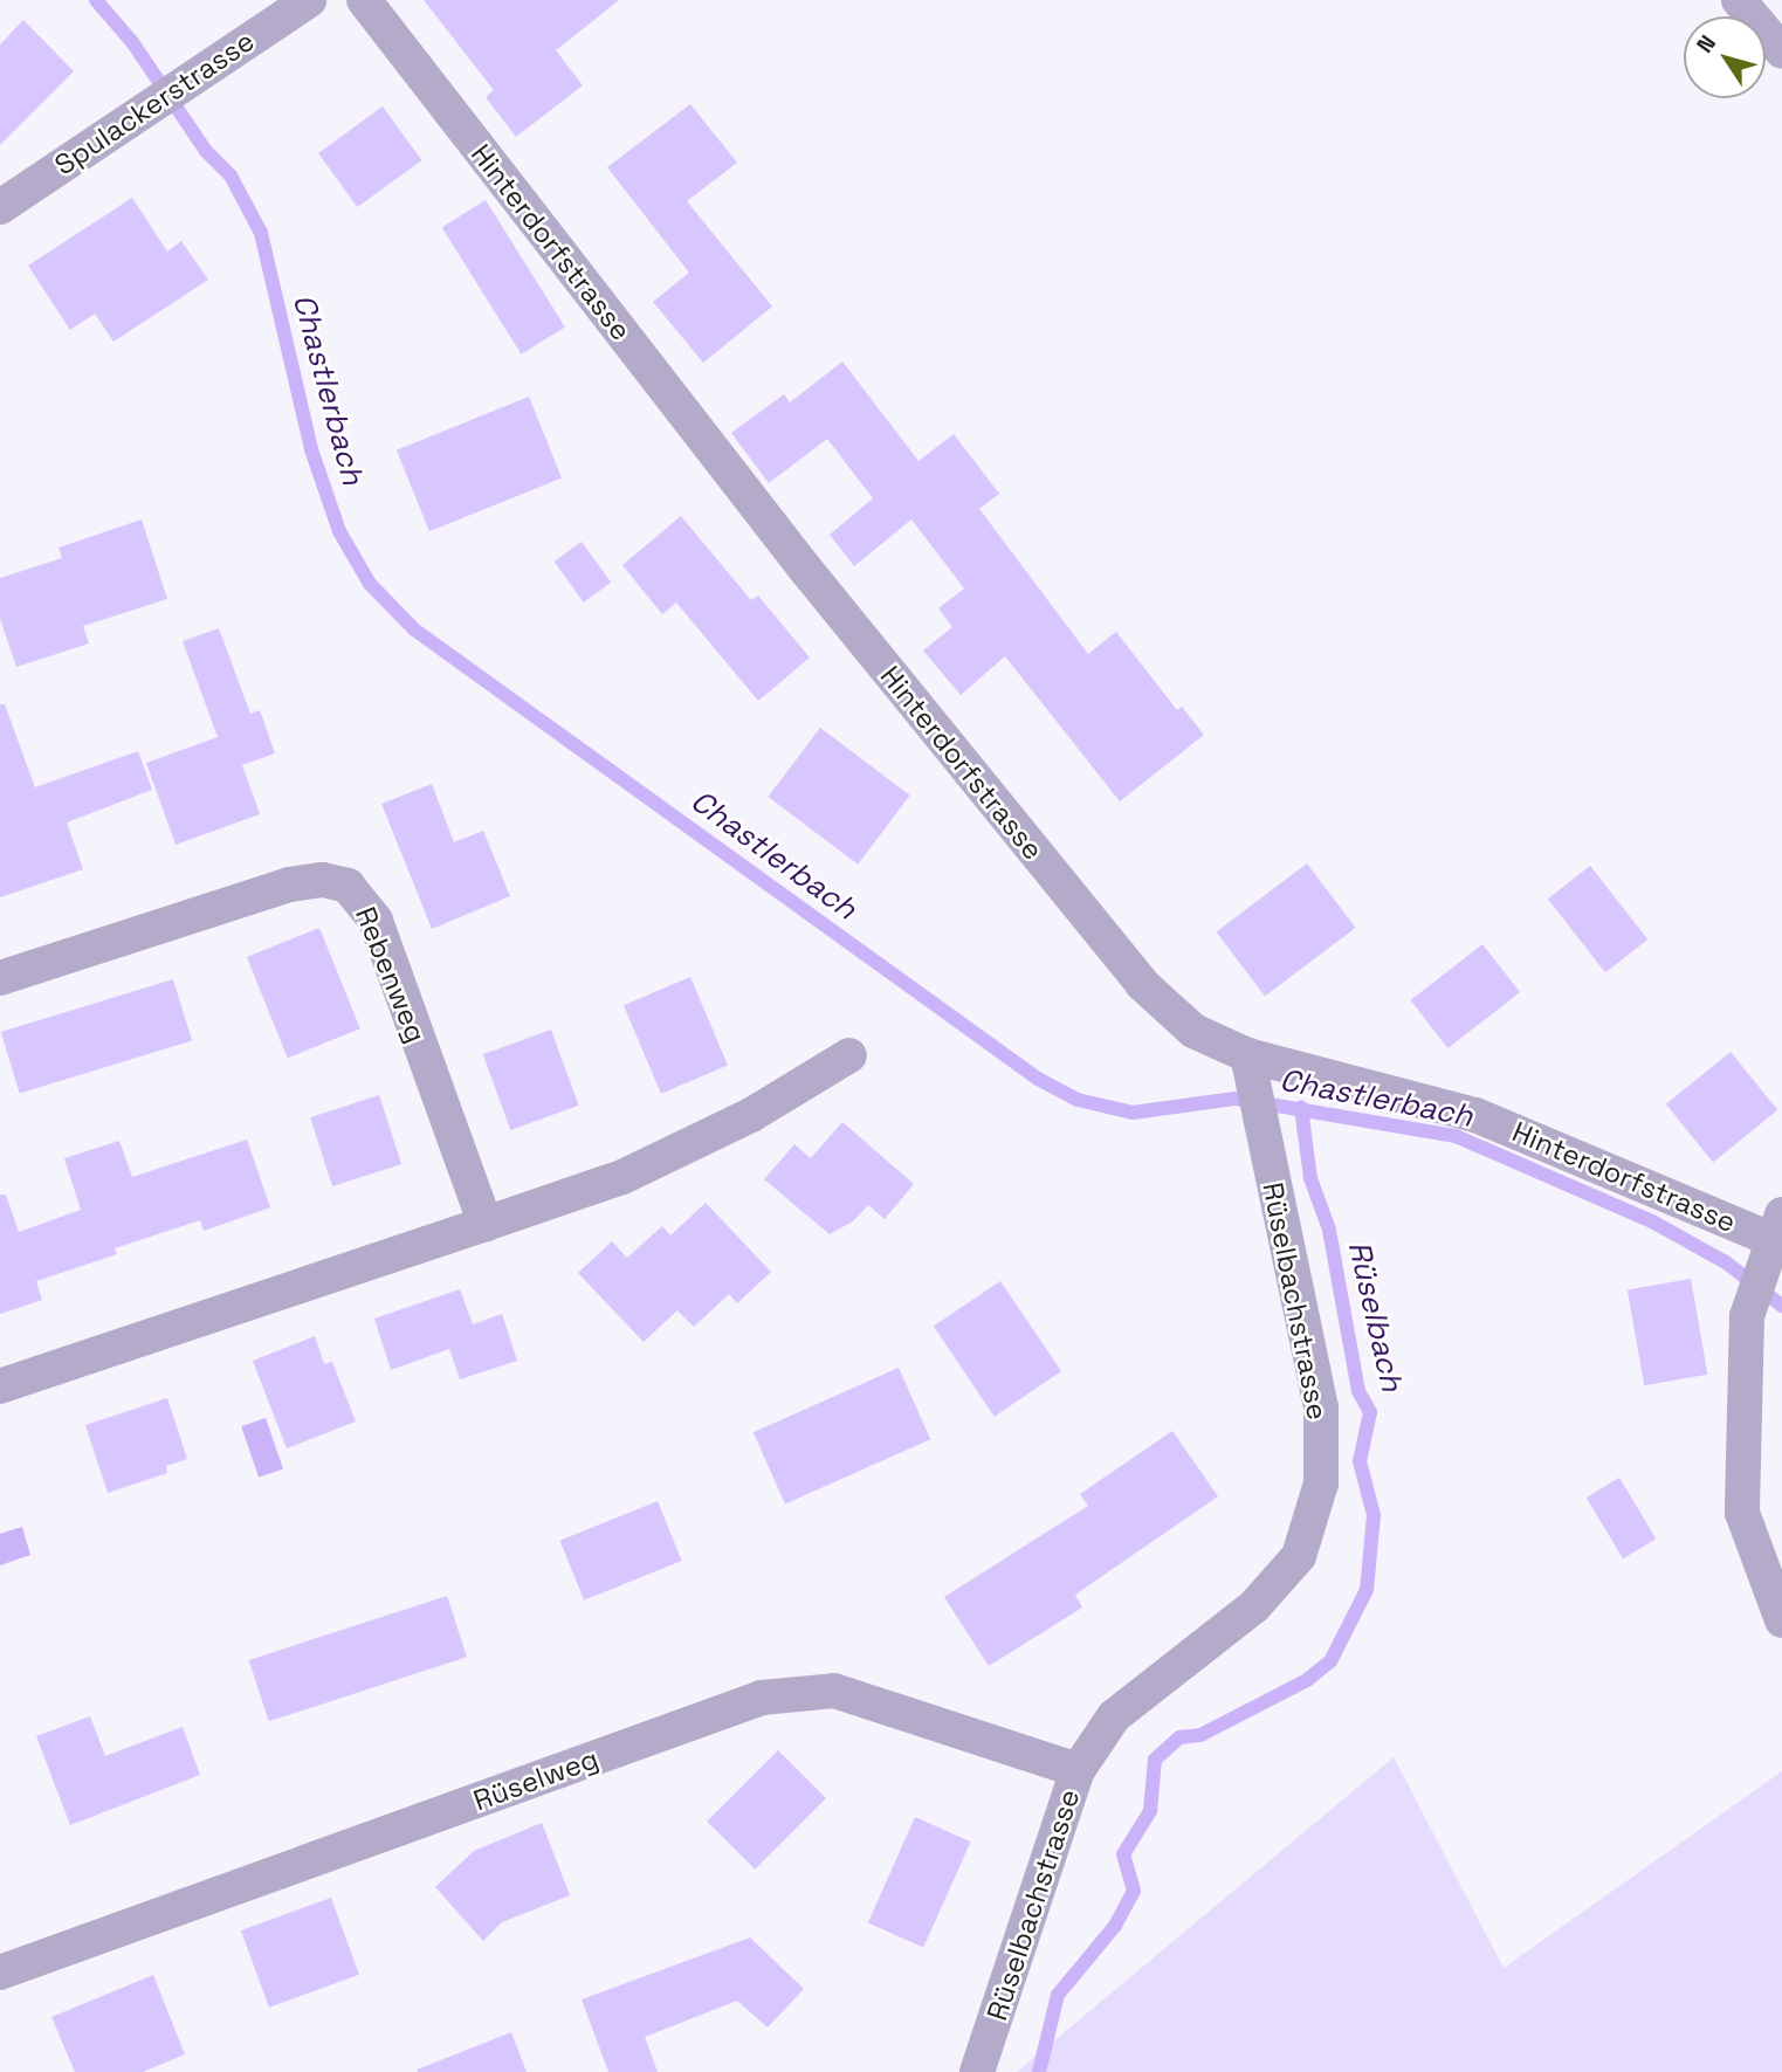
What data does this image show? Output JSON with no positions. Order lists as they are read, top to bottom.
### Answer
{
  "streets": {
    "street": [
      "Spulackerstrasse",
      "Hinterdorfstrasse",
      "Rebenweg",
      "Rüselbachstrasse",
      "Rüselweg"
    ]
  },
  "crossings": [
    ["Hinterdorfstrasse", "Rüselbachstrasse"],
    ["Rüselbachstrasse", "Rüselweg"]
  ],
  "water": ["Chastlerbach", "Rüselbach"],
  "north": "top left"
}
